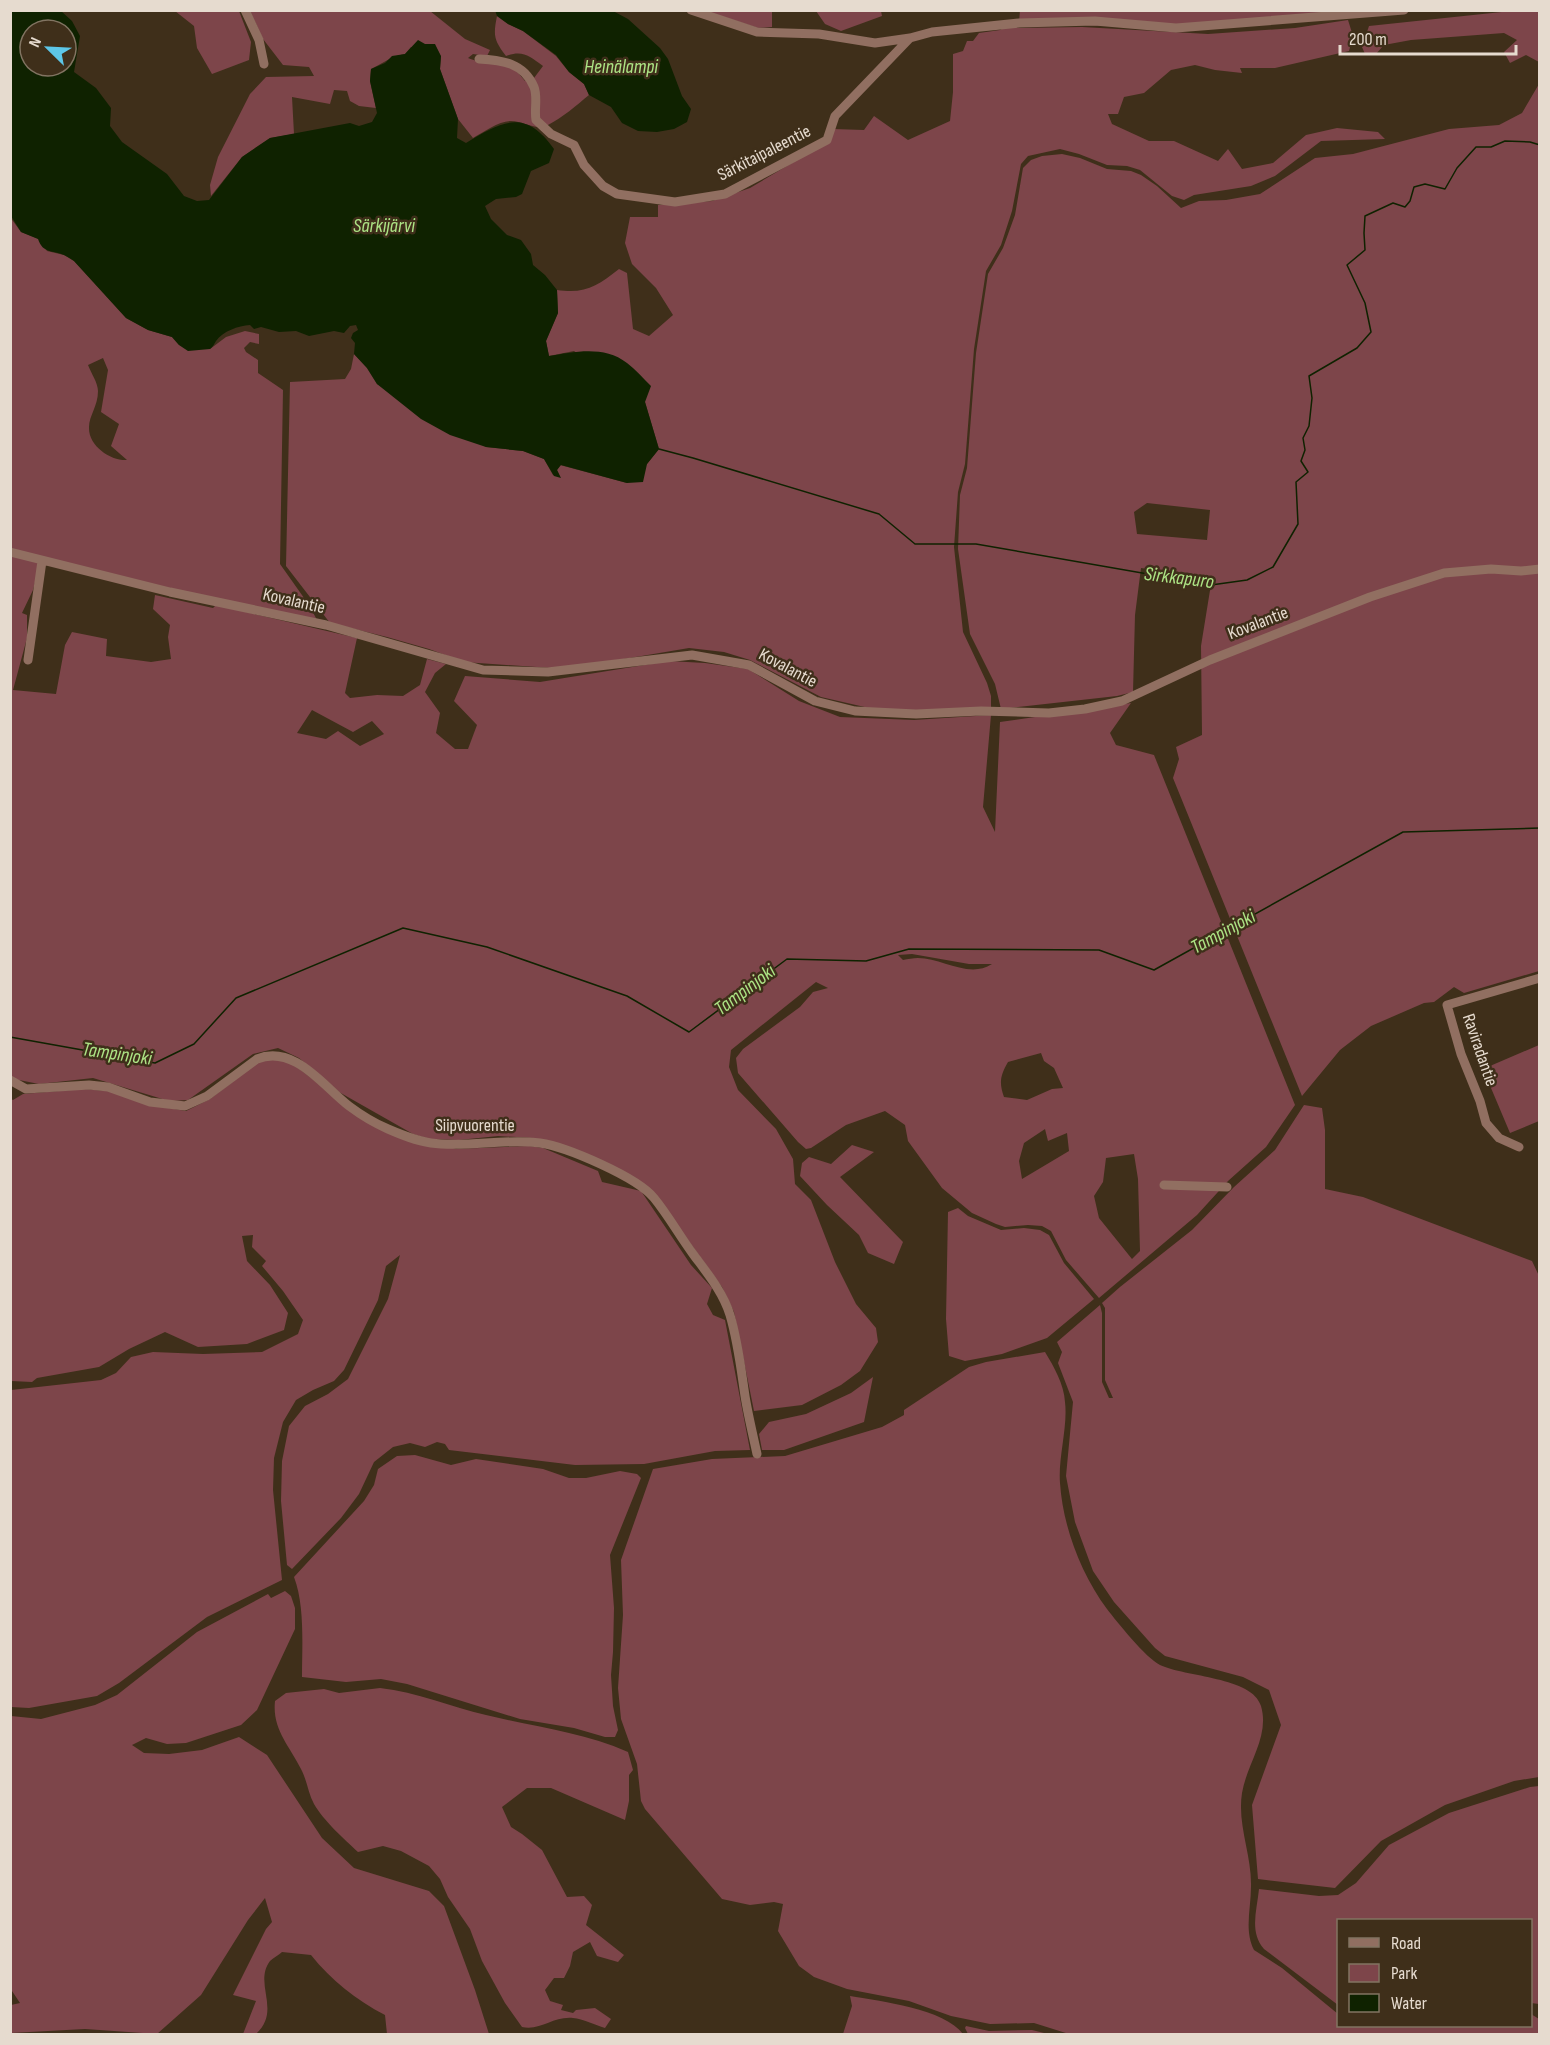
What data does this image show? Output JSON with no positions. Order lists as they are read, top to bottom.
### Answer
{
  "streets": {
    "street": [
      "Särkitaipaleentie",
      "Kovalantie",
      "Raviradantie",
      "Siipvuorentie"
    ]
  },
  "water": [
    "Heinälampi",
    "Särkijärvi",
    "Sirkkapuro",
    "Tampinjoki"
  ],
  "legend": ["Road", "Park", "Water"],
  "scale_bar": "200 m",
  "north": "top left"
}
